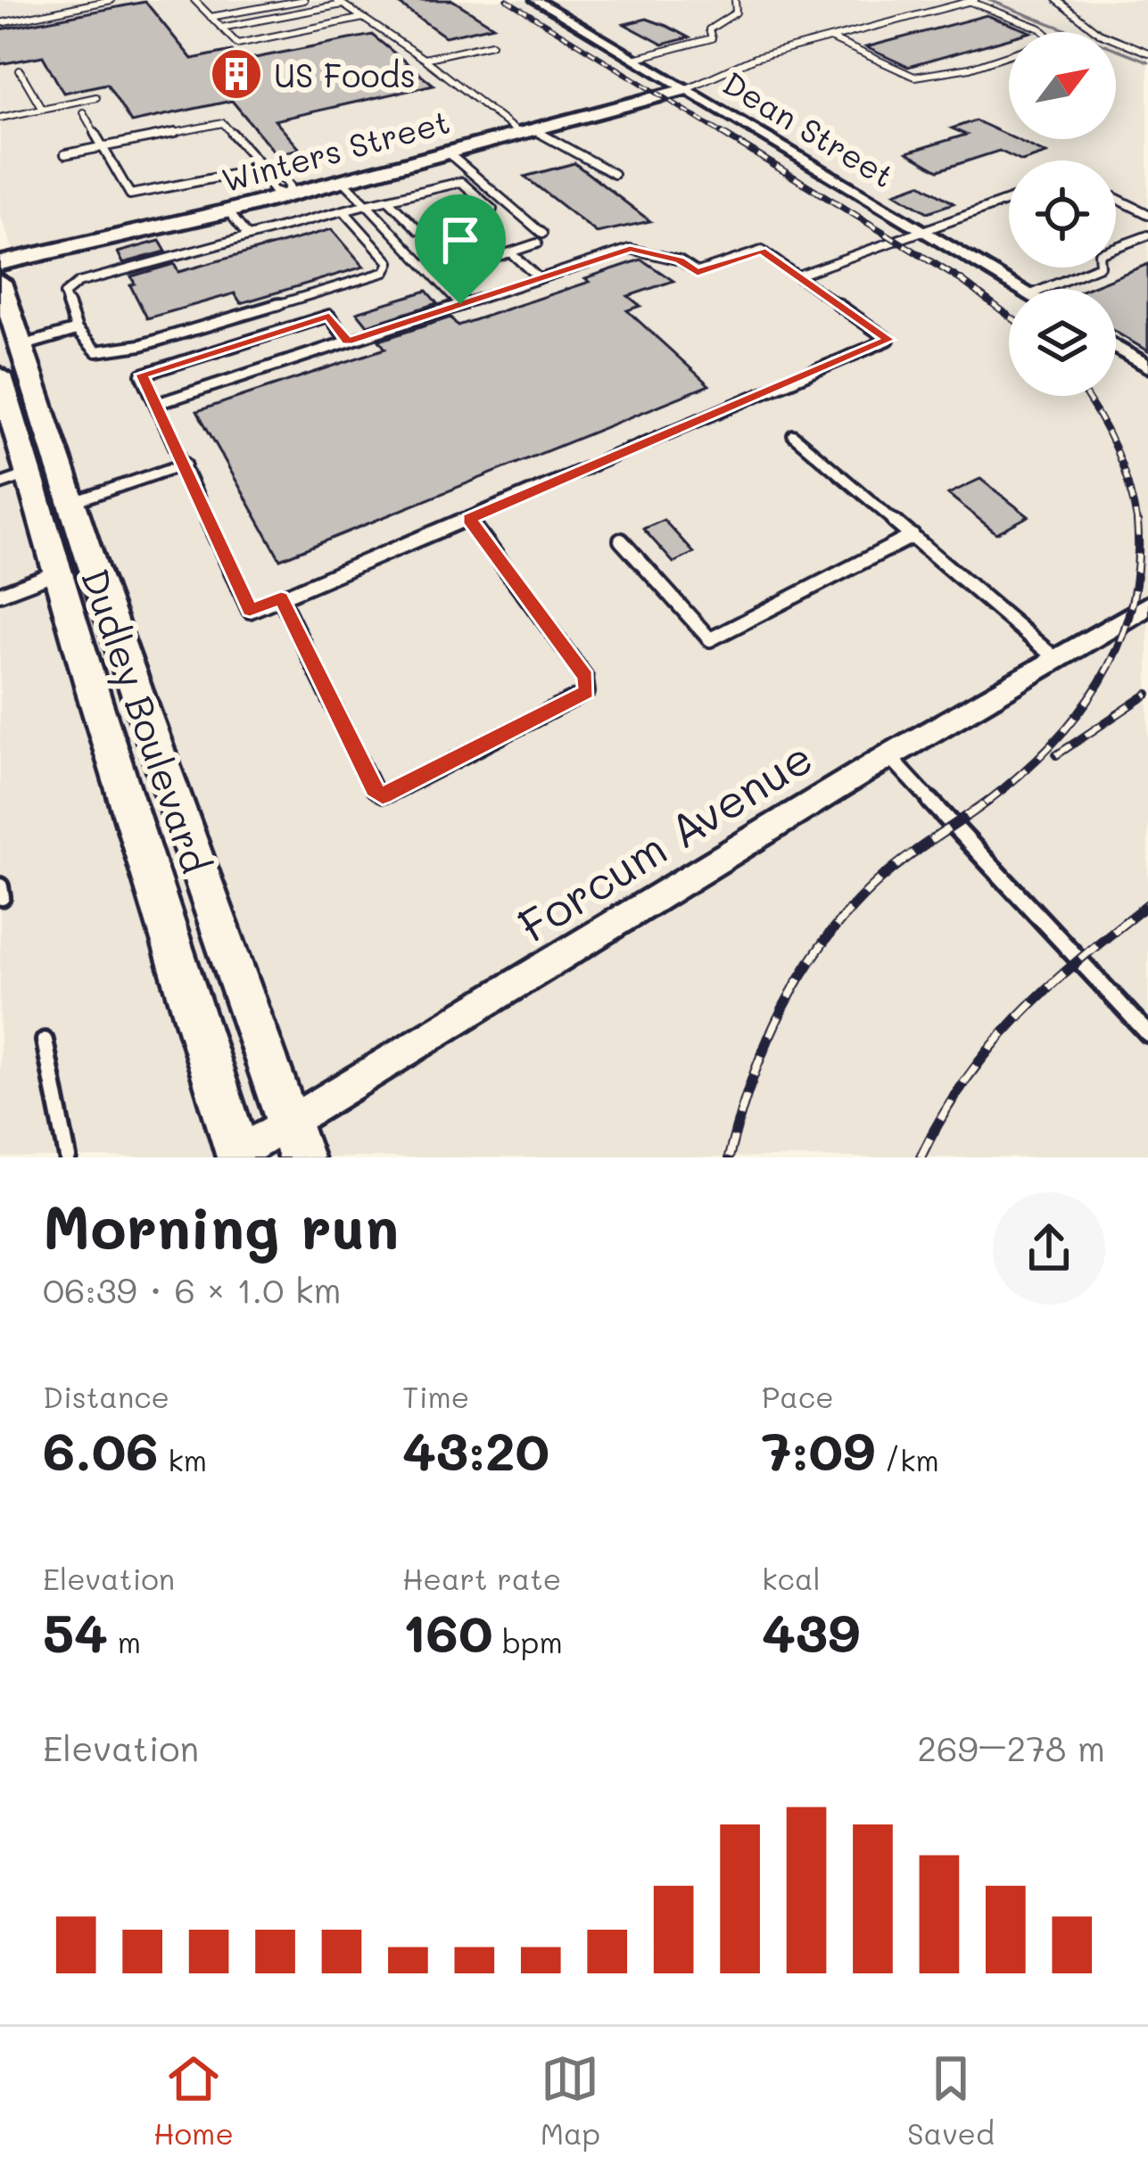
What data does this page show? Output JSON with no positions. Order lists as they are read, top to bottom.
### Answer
{
  "streets": {
    "main road": ["Winters Street", "Dudley Boulevard"],
    "street": ["Dean Street", "Forcum Avenue"]
  },
  "crossings": [
    ["Dean Street", "Winters Street"],
    ["Dudley Boulevard", "Forcum Avenue"]
  ],
  "places": {
    "building": ["US Foods"]
  },
  "north": "top right",
  "page": {
    "heading": ["Morning run", "06:39 · 6 × 1.0 km"],
    "stats": [
      ["Distance", "6.06 km"],
      ["Time", "43:20"],
      ["Pace", "7:09 /km"],
      ["Elevation", "54 m"],
      ["Heart rate", "160 bpm"],
      ["kcal", "439"]
    ],
    "chart": ["Elevation", "269–278 m"],
    "tabs": ["Home", "Map", "Saved"]
  }
}
